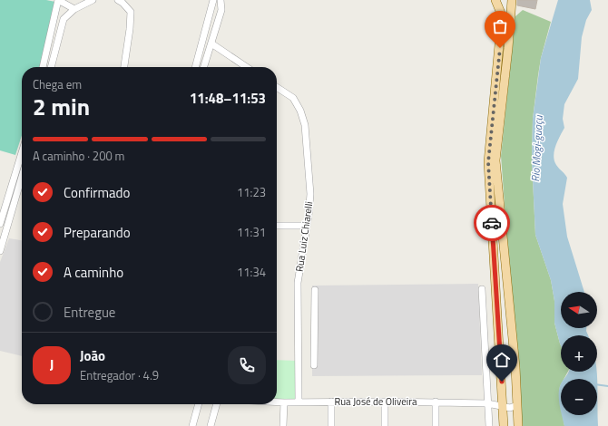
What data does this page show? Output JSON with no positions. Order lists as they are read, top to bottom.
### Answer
{
  "streets": {
    "street": ["Rua Luiz Chiarelli", "Rua José de Oliveira"]
  },
  "crossings": [
    ["Rua Luiz Chiarelli", "Rua José de Oliveira"]
  ],
  "water": ["Rio Mogi-guaçu"],
  "north": "left",
  "page": {
    "heading": ["2 min", "Chega em", "11:48–11:53"],
    "panel": ["João", "Entregador · 4.9"],
    "bar": "A caminho · 200 m",
    "list": [
      ["Confirmado", "11:23"],
      ["Preparando", "11:31"],
      ["A caminho", "11:34"],
      "Entregue"
    ],
    "map_buttons": ["+", "−"],
    "round": "J"
  }
}
